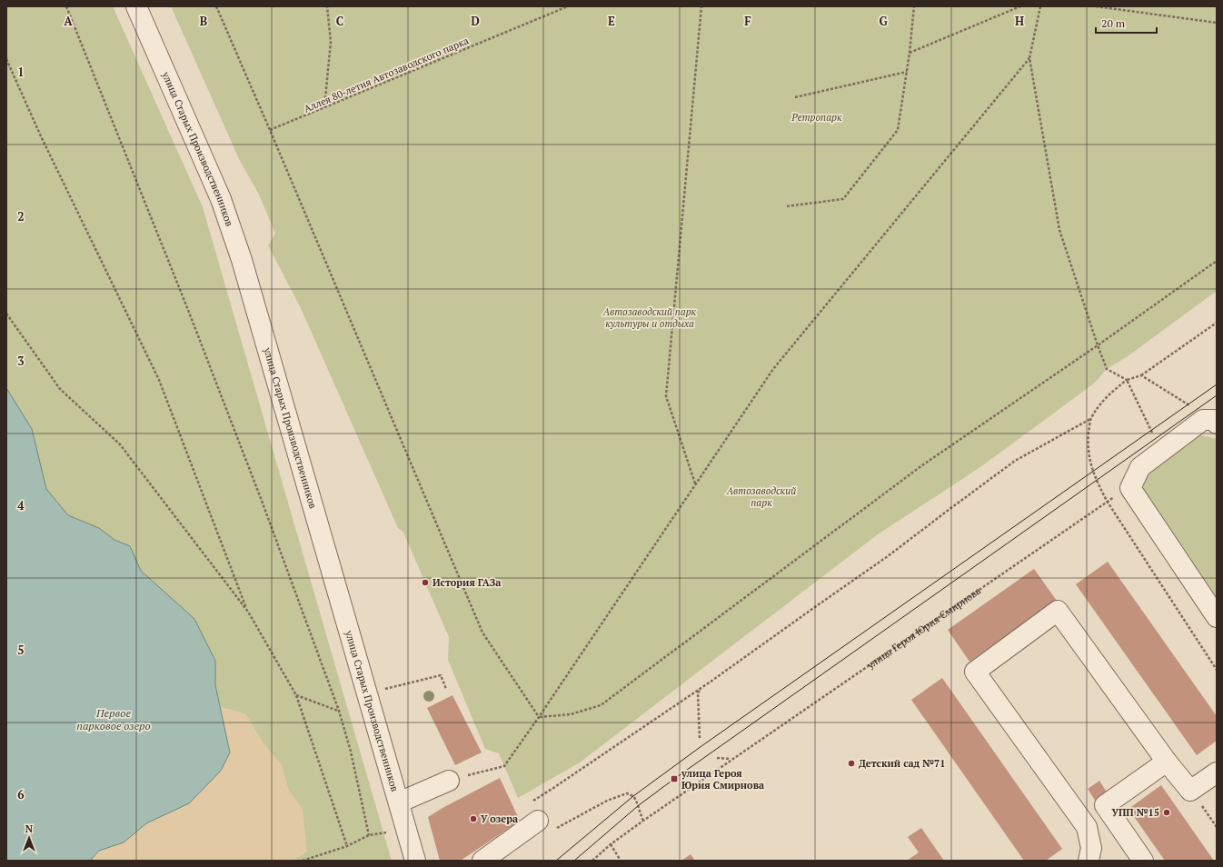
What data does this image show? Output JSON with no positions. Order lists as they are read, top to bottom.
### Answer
{
  "streets": {
    "street": ["улица Старых Производственников"],
    "path": ["Аллея 80-летия Автозаводского парка", "улица Героя Юрия Смирнова"]
  },
  "water": ["Первое парковое озеро"],
  "parks": ["Ретропарк", "Автозаводский парк культуры и отдыха", "Автозаводский парк"],
  "places": {
    "other": [
      "История ГАЗа",
      "Детский сад №71",
      "УПП №15",
      "У озера"
    ],
    "transit": ["улица Героя Юрия Смирнова"]
  },
  "scale_bar": "20 m",
  "north": "top",
  "grid": {
    "columns": [
      "A",
      "B",
      "C",
      "D",
      "E",
      "F",
      "G",
      "H"
    ],
    "rows": [
      "1",
      "2",
      "3",
      "4",
      "5",
      "6"
    ]
  }
}
